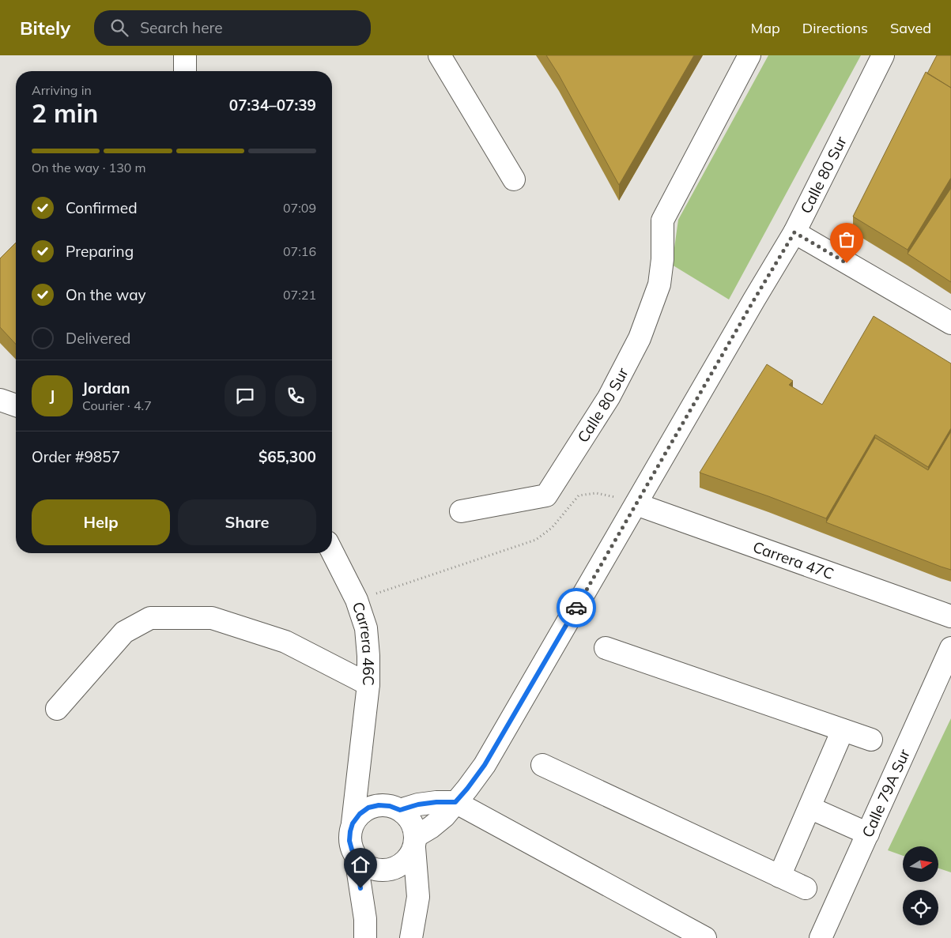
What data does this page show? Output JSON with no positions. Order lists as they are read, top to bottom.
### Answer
{
  "streets": {
    "street": [
      "Calle 80 Sur",
      "Carrera 47C",
      "Carrera 46C",
      "Calle 79A Sur"
    ]
  },
  "crossings": [
    ["Calle 80 Sur", "Carrera 47C"],
    ["Calle 80 Sur", "Carrera 46C"]
  ],
  "north": "right",
  "page": {
    "header": "Bitely",
    "search": "Search here",
    "nav": ["Map", "Directions", "Saved"],
    "heading": ["2 min", "Arriving in", "07:34–07:39"],
    "panel": [
      "Jordan",
      "Courier · 4.7",
      "Order #9857",
      "$65,300"
    ],
    "bar": "On the way · 130 m",
    "list": [
      ["Confirmed", "07:09"],
      ["Preparing", "07:16"],
      ["On the way", "07:21"],
      "Delivered"
    ],
    "round": "J",
    "buttons": ["Help", "Share"]
  }
}
